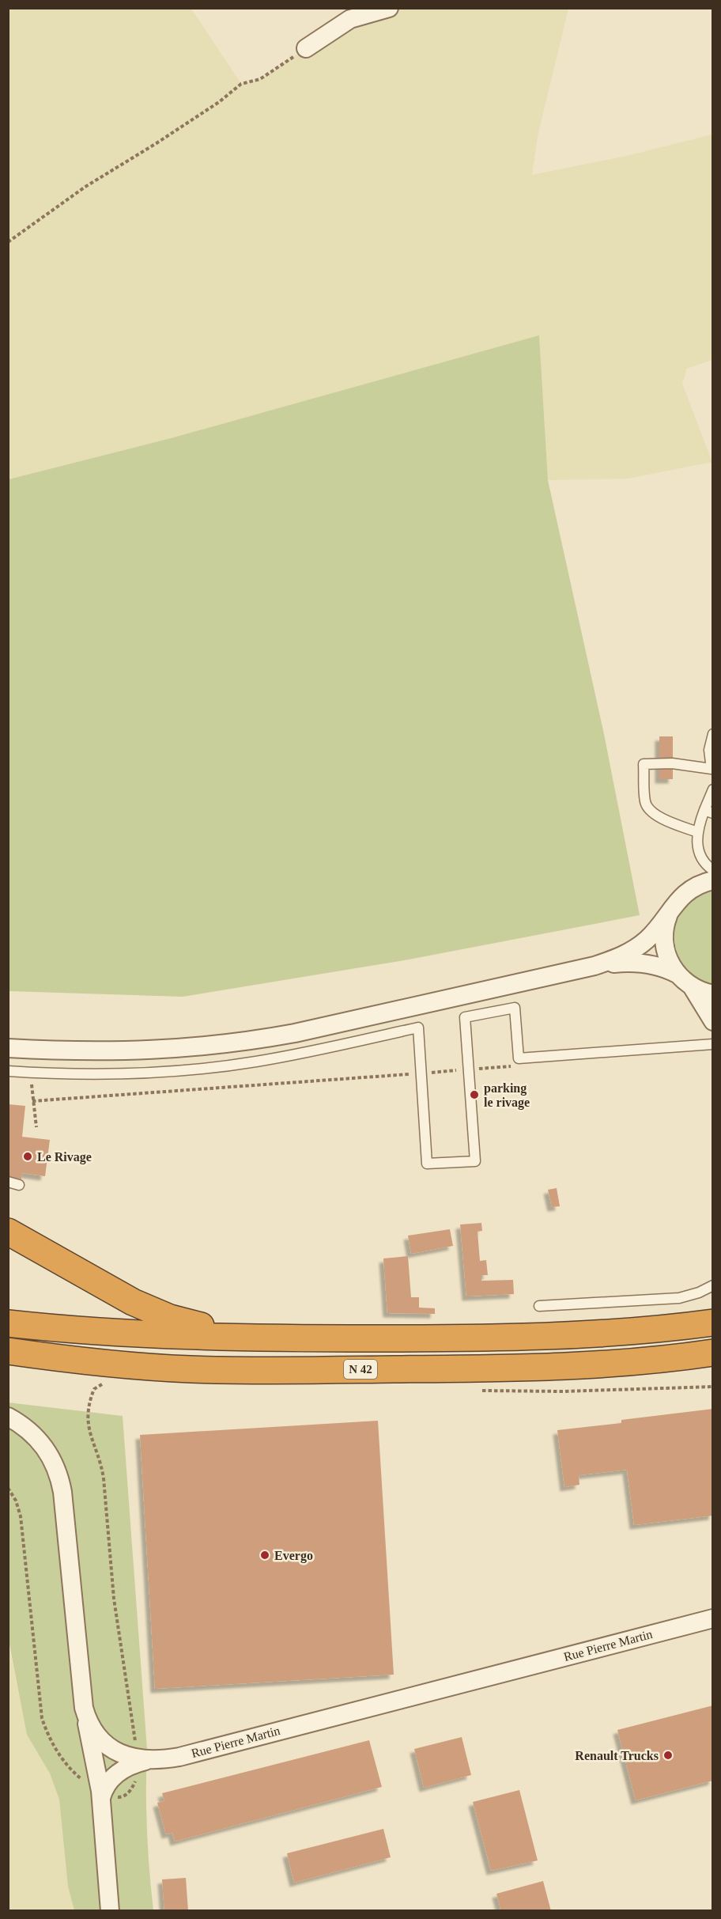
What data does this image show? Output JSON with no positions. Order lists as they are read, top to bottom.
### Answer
{
  "streets": {
    "highway": ["N 42"],
    "street": ["Rue Pierre Martin"]
  },
  "places": [
    "parking le rivage",
    "Le Rivage",
    "Evergo",
    "Renault Trucks"
  ]
}
